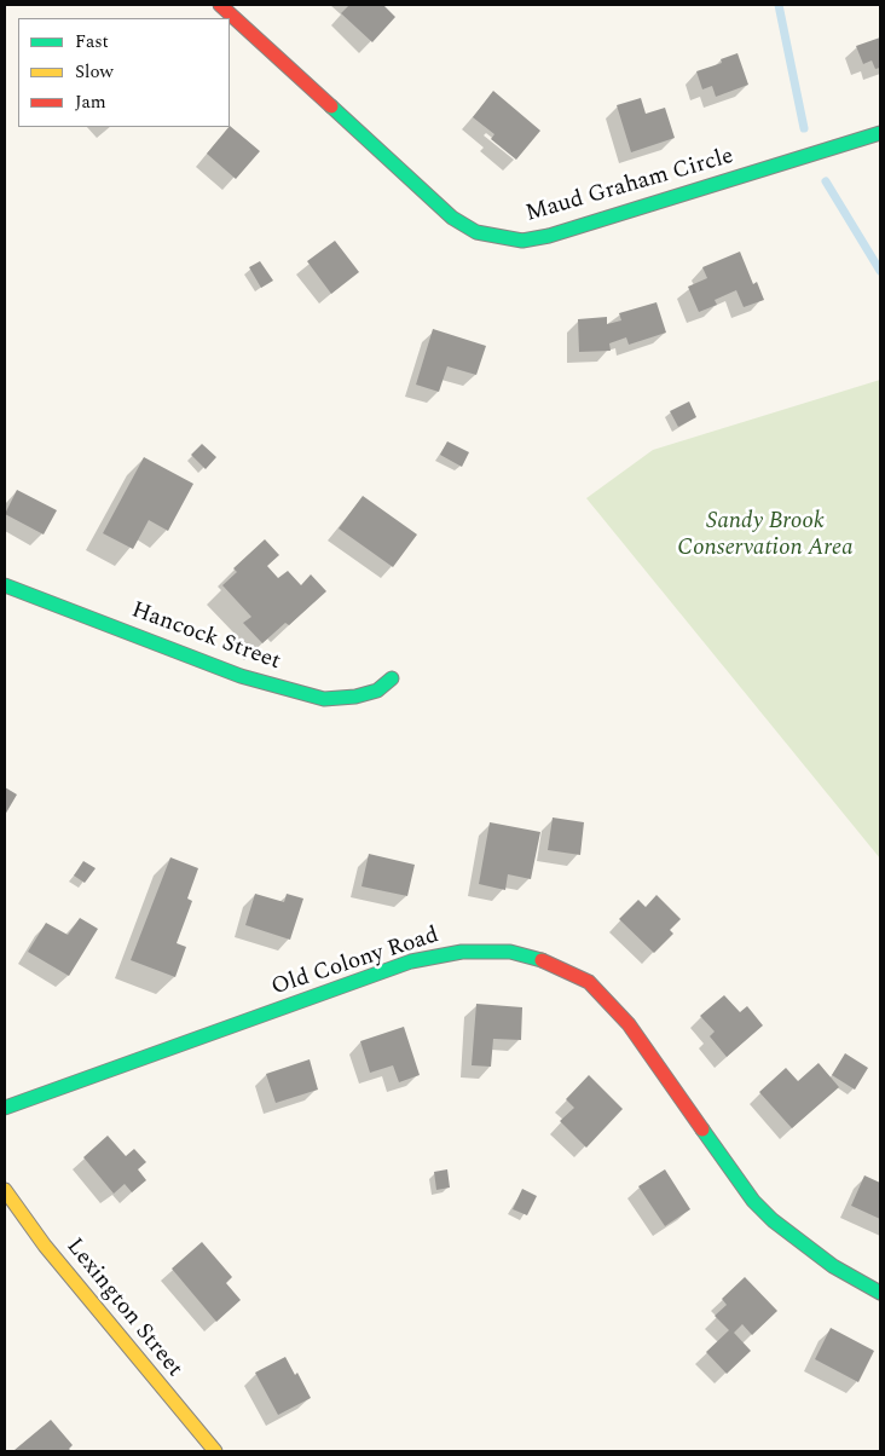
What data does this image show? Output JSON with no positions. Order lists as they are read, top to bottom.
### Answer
{
  "streets": {
    "street": [
      "Maud Graham Circle",
      "Hancock Street",
      "Old Colony Road",
      "Lexington Street"
    ]
  },
  "parks": ["Sandy Brook Conservation Area"],
  "legend": ["Fast", "Slow", "Jam"]
}
